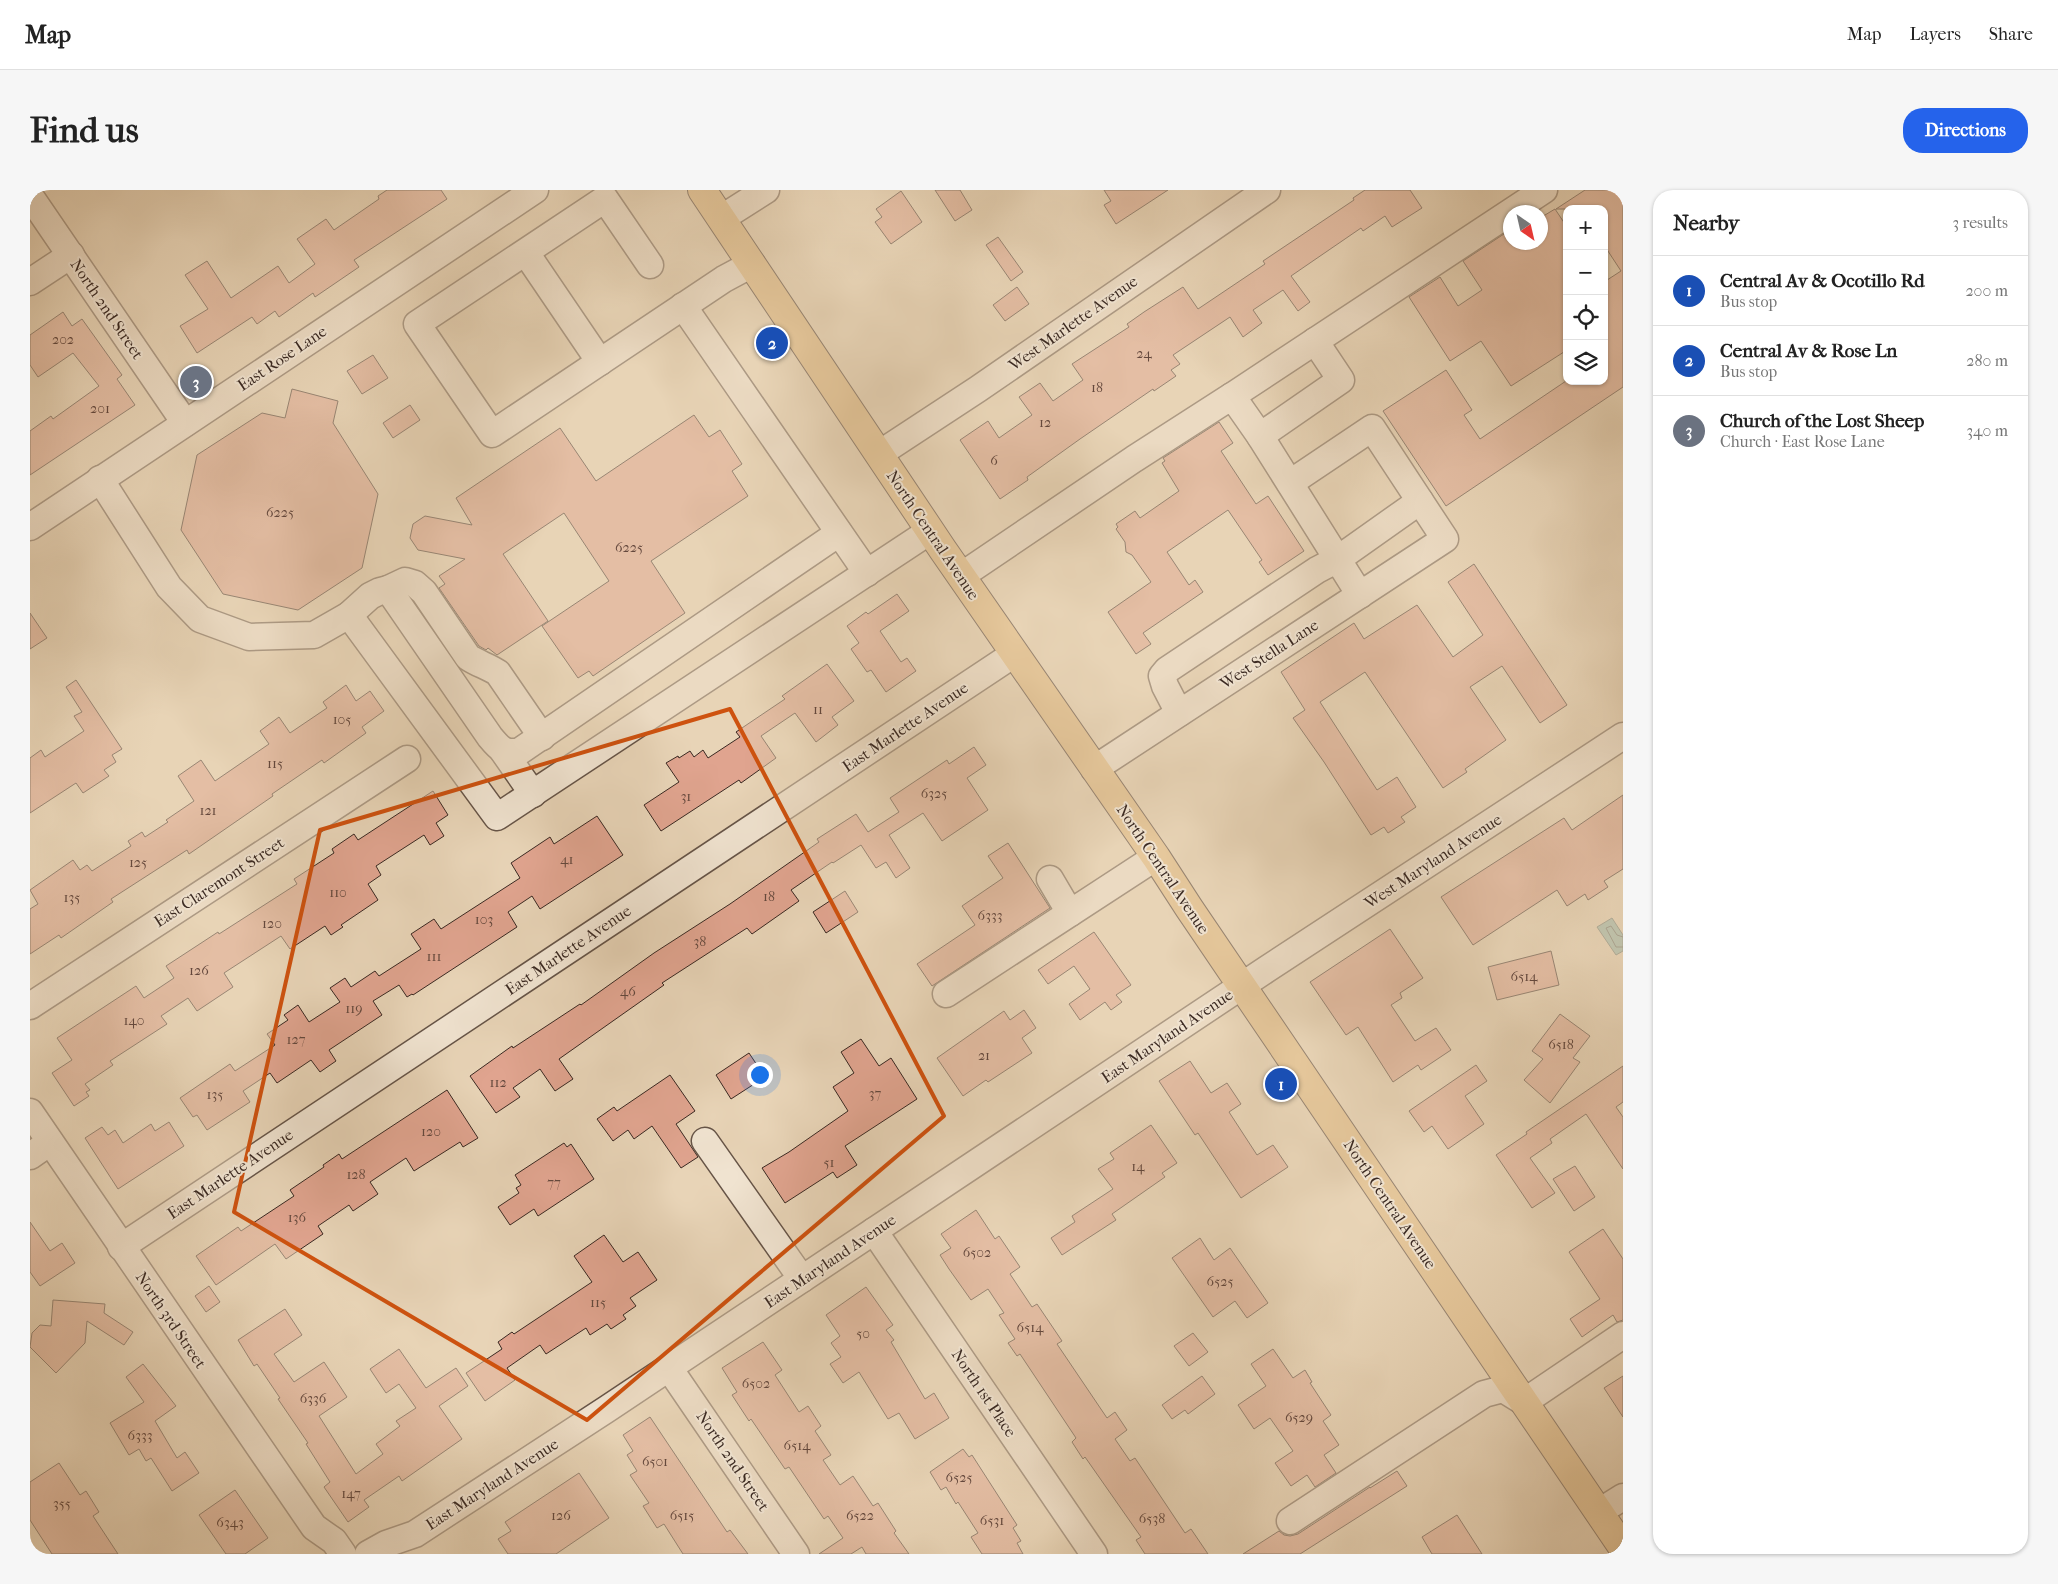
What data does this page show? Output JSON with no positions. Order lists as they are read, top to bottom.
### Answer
{
  "streets": {
    "main road": ["North Central Avenue"],
    "street": [
      "North 2nd Street",
      "West Marlette Avenue",
      "East Rose Lane",
      "West Stella Lane",
      "East Marlette Avenue",
      "West Maryland Avenue",
      "East Claremont Street",
      "East Maryland Avenue",
      "North 3rd Street",
      "North 1st Place"
    ]
  },
  "crossings": [
    ["North 2nd Street", "East Rose Lane"],
    ["North 2nd Street", "East Maryland Avenue"],
    ["West Marlette Avenue", "North Central Avenue"],
    ["North Central Avenue", "West Stella Lane"],
    ["North Central Avenue", "East Marlette Avenue"],
    ["North Central Avenue", "West Maryland Avenue"],
    ["North Central Avenue", "East Maryland Avenue"],
    ["East Marlette Avenue", "North 3rd Street"],
    ["West Maryland Avenue", "East Maryland Avenue"],
    ["East Maryland Avenue", "North 1st Place"]
  ],
  "house_numbers": [
    "202",
    "24",
    "18",
    "201",
    "12",
    "6",
    "6225",
    "6225",
    "11",
    "105",
    "115",
    "6325",
    "31",
    "121",
    "41",
    "125",
    "110",
    "18",
    "135",
    "6333",
    "103",
    "120",
    "38",
    "111",
    "126",
    "6514",
    "46",
    "119",
    "140",
    "127",
    "6518",
    "21",
    "112",
    "37",
    "135",
    "120",
    "51",
    "14",
    "128",
    "77",
    "136",
    "6502",
    "6525",
    "115",
    "6514",
    "50",
    "6502",
    "6336",
    "6529",
    "6333",
    "6514",
    "6501",
    "6525",
    "147",
    "355",
    "126",
    "6515",
    "6522",
    "6538",
    "6531",
    "6343"
  ],
  "north": "bottom right",
  "page": {
    "header": "Map",
    "nav": ["Map", "Layers", "Share"],
    "buttons": "Directions",
    "title": "Find us",
    "heading": ["Nearby", "3 results"],
    "map_buttons": ["+", "−"],
    "list": [
      {
        "mark": "1",
        "name": "Central Av & Ocotillo Rd",
        "note": "Bus stop",
        "value": "200 m"
      },
      {
        "mark": "2",
        "name": "Central Av & Rose Ln",
        "note": "Bus stop",
        "value": "280 m"
      },
      {
        "mark": "3",
        "name": "Church of the Lost Sheep",
        "note": "Church · East Rose Lane",
        "value": "340 m"
      }
    ],
    "pins": ["2", "3", "1"]
  }
}
